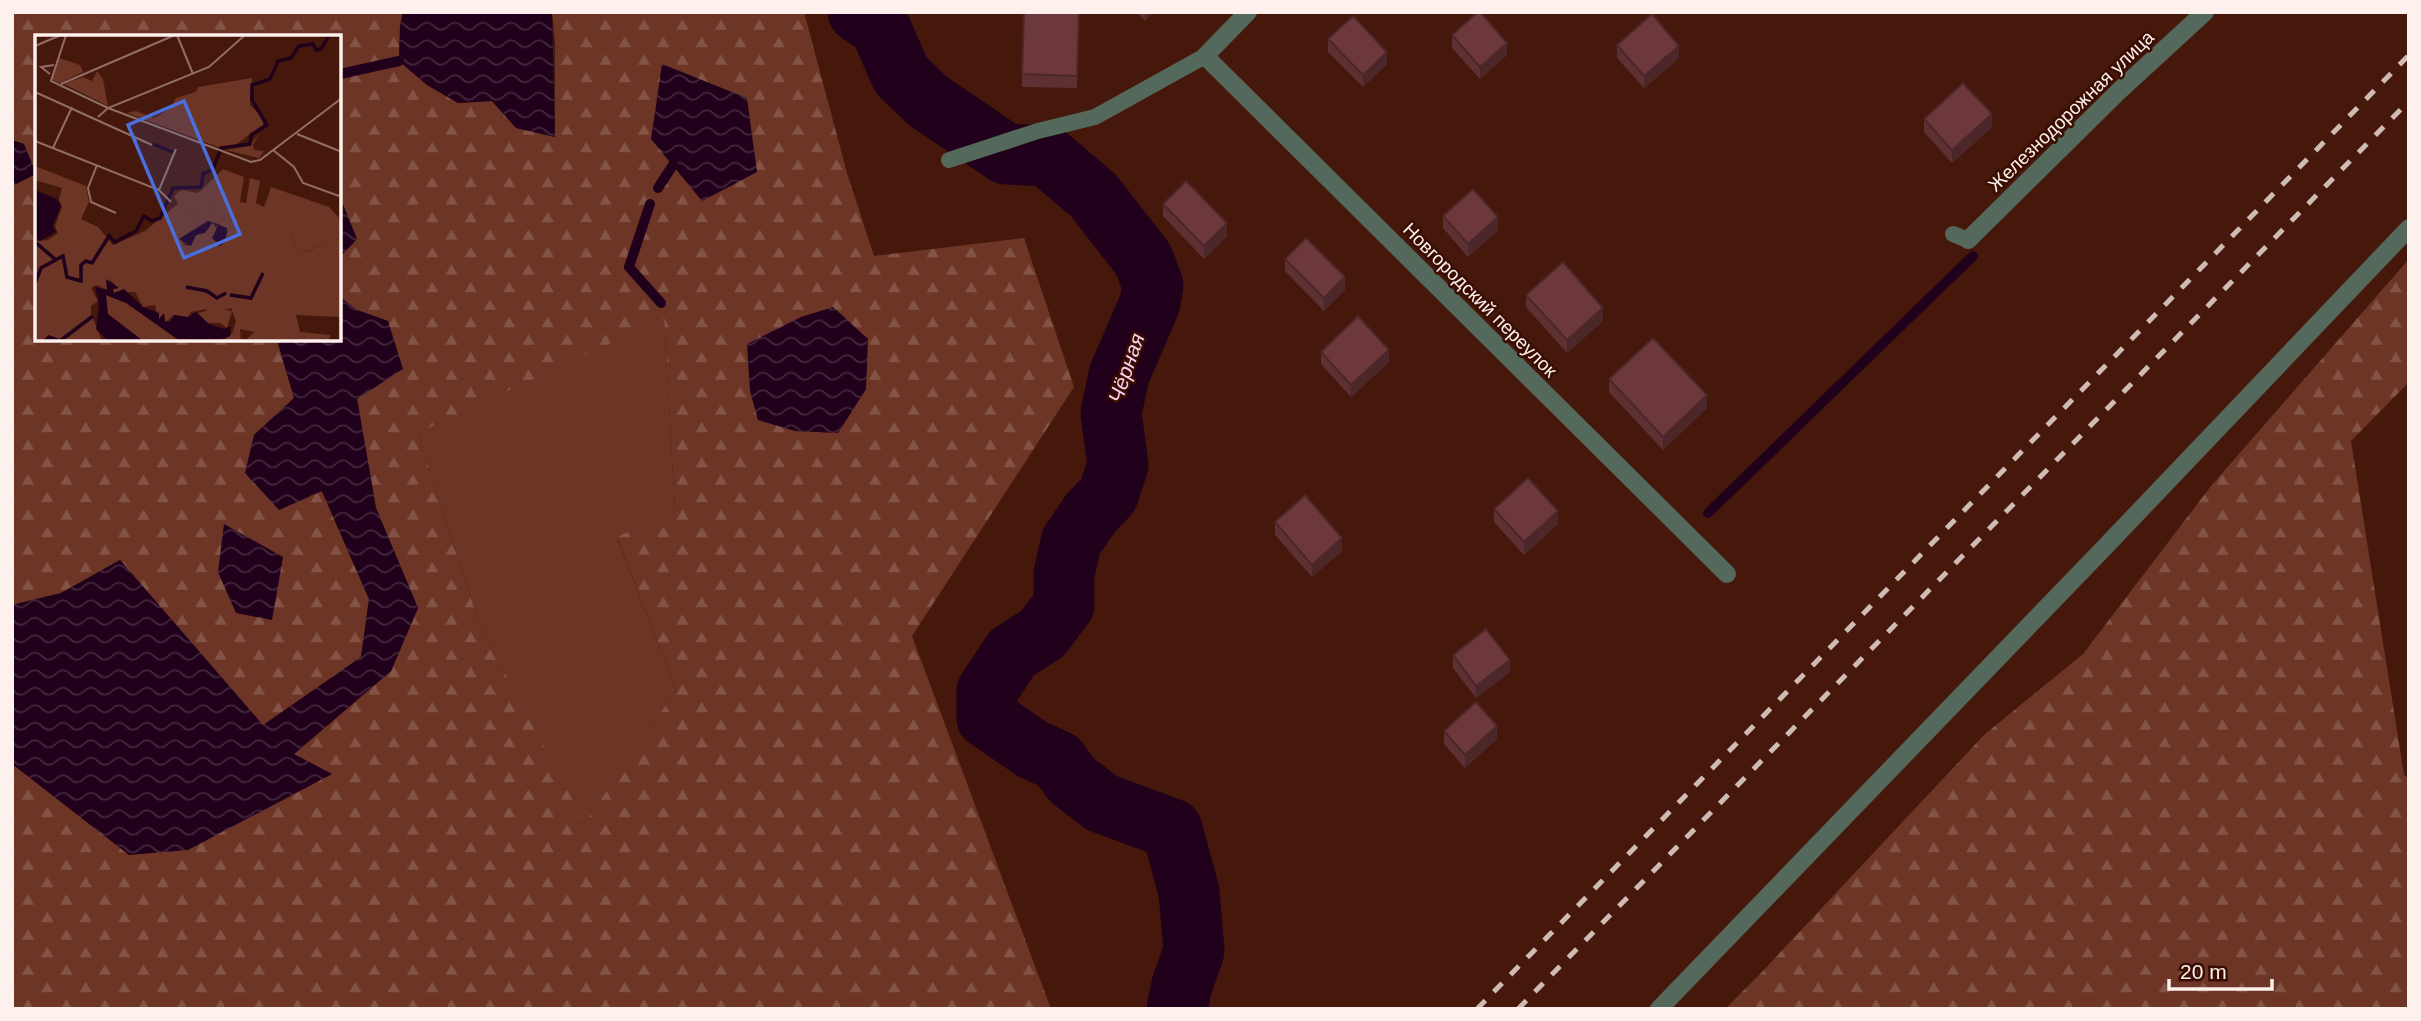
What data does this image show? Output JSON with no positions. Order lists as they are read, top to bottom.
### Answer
{
  "streets": {
    "street": ["Железнодорожная улица", "Новгородский переулок"]
  },
  "water": ["Чёрная"],
  "scale_bar": "20 m"
}
